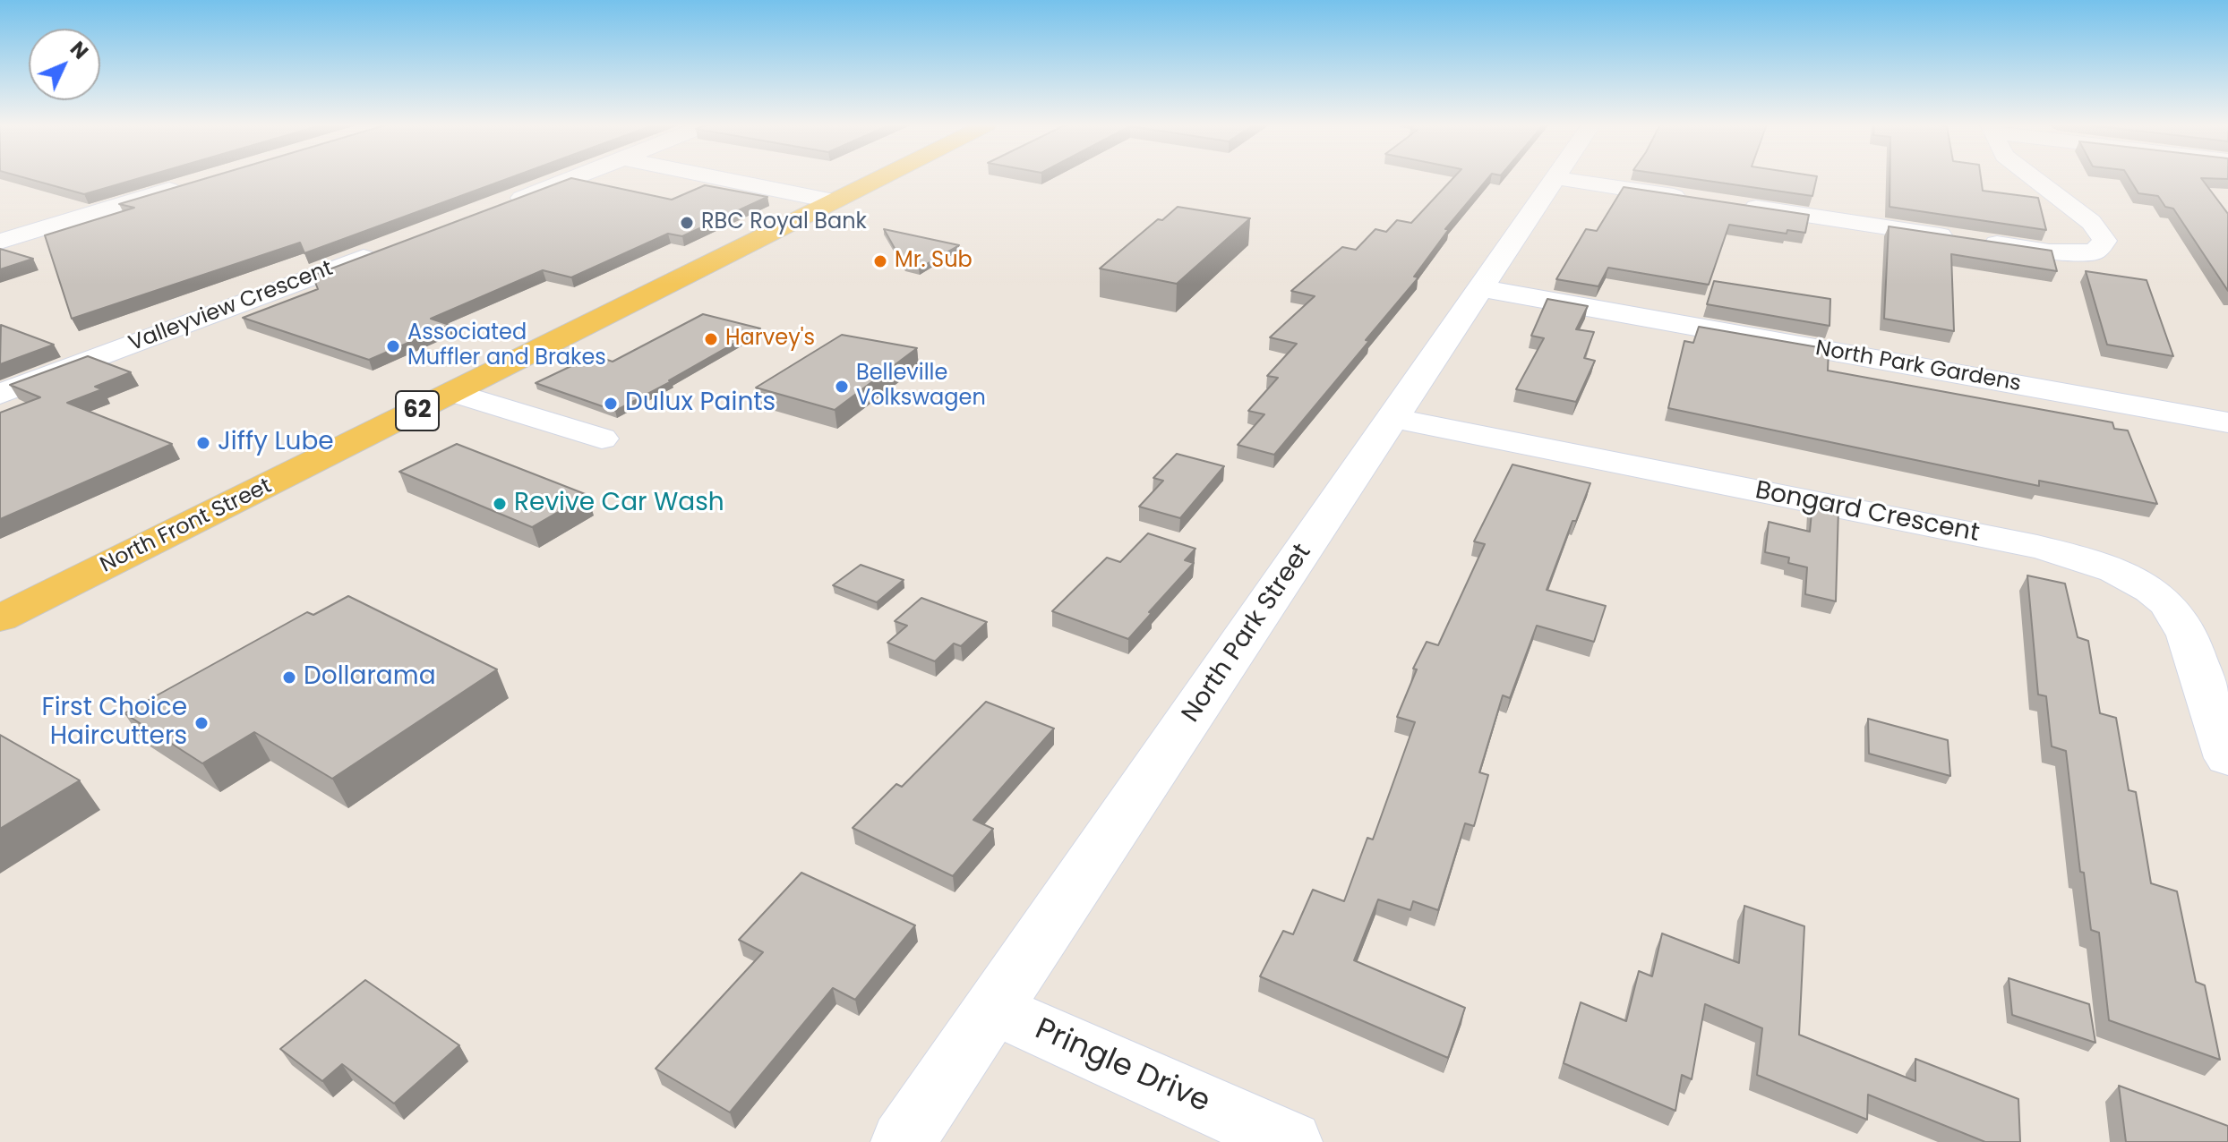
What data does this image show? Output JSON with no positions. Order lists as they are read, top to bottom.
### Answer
{
  "streets": {
    "main road": ["62", "North Front Street"],
    "street": [
      "Valleyview Crescent",
      "North Park Gardens",
      "Bongard Crescent",
      "North Park Street",
      "Pringle Drive"
    ]
  },
  "crossings": [
    ["North Park Gardens", "North Park Street"],
    ["Bongard Crescent", "North Park Street"],
    ["North Park Street", "Pringle Drive"]
  ],
  "places": [
    "RBC Royal Bank",
    "Mr. Sub",
    "Harvey's",
    "Associated Muffler and Brakes",
    "Belleville Volkswagen",
    "Dulux Paints",
    "Jiffy Lube",
    "Revive Car Wash",
    "Dollarama",
    "First Choice Haircutters"
  ],
  "north": "top right"
}
